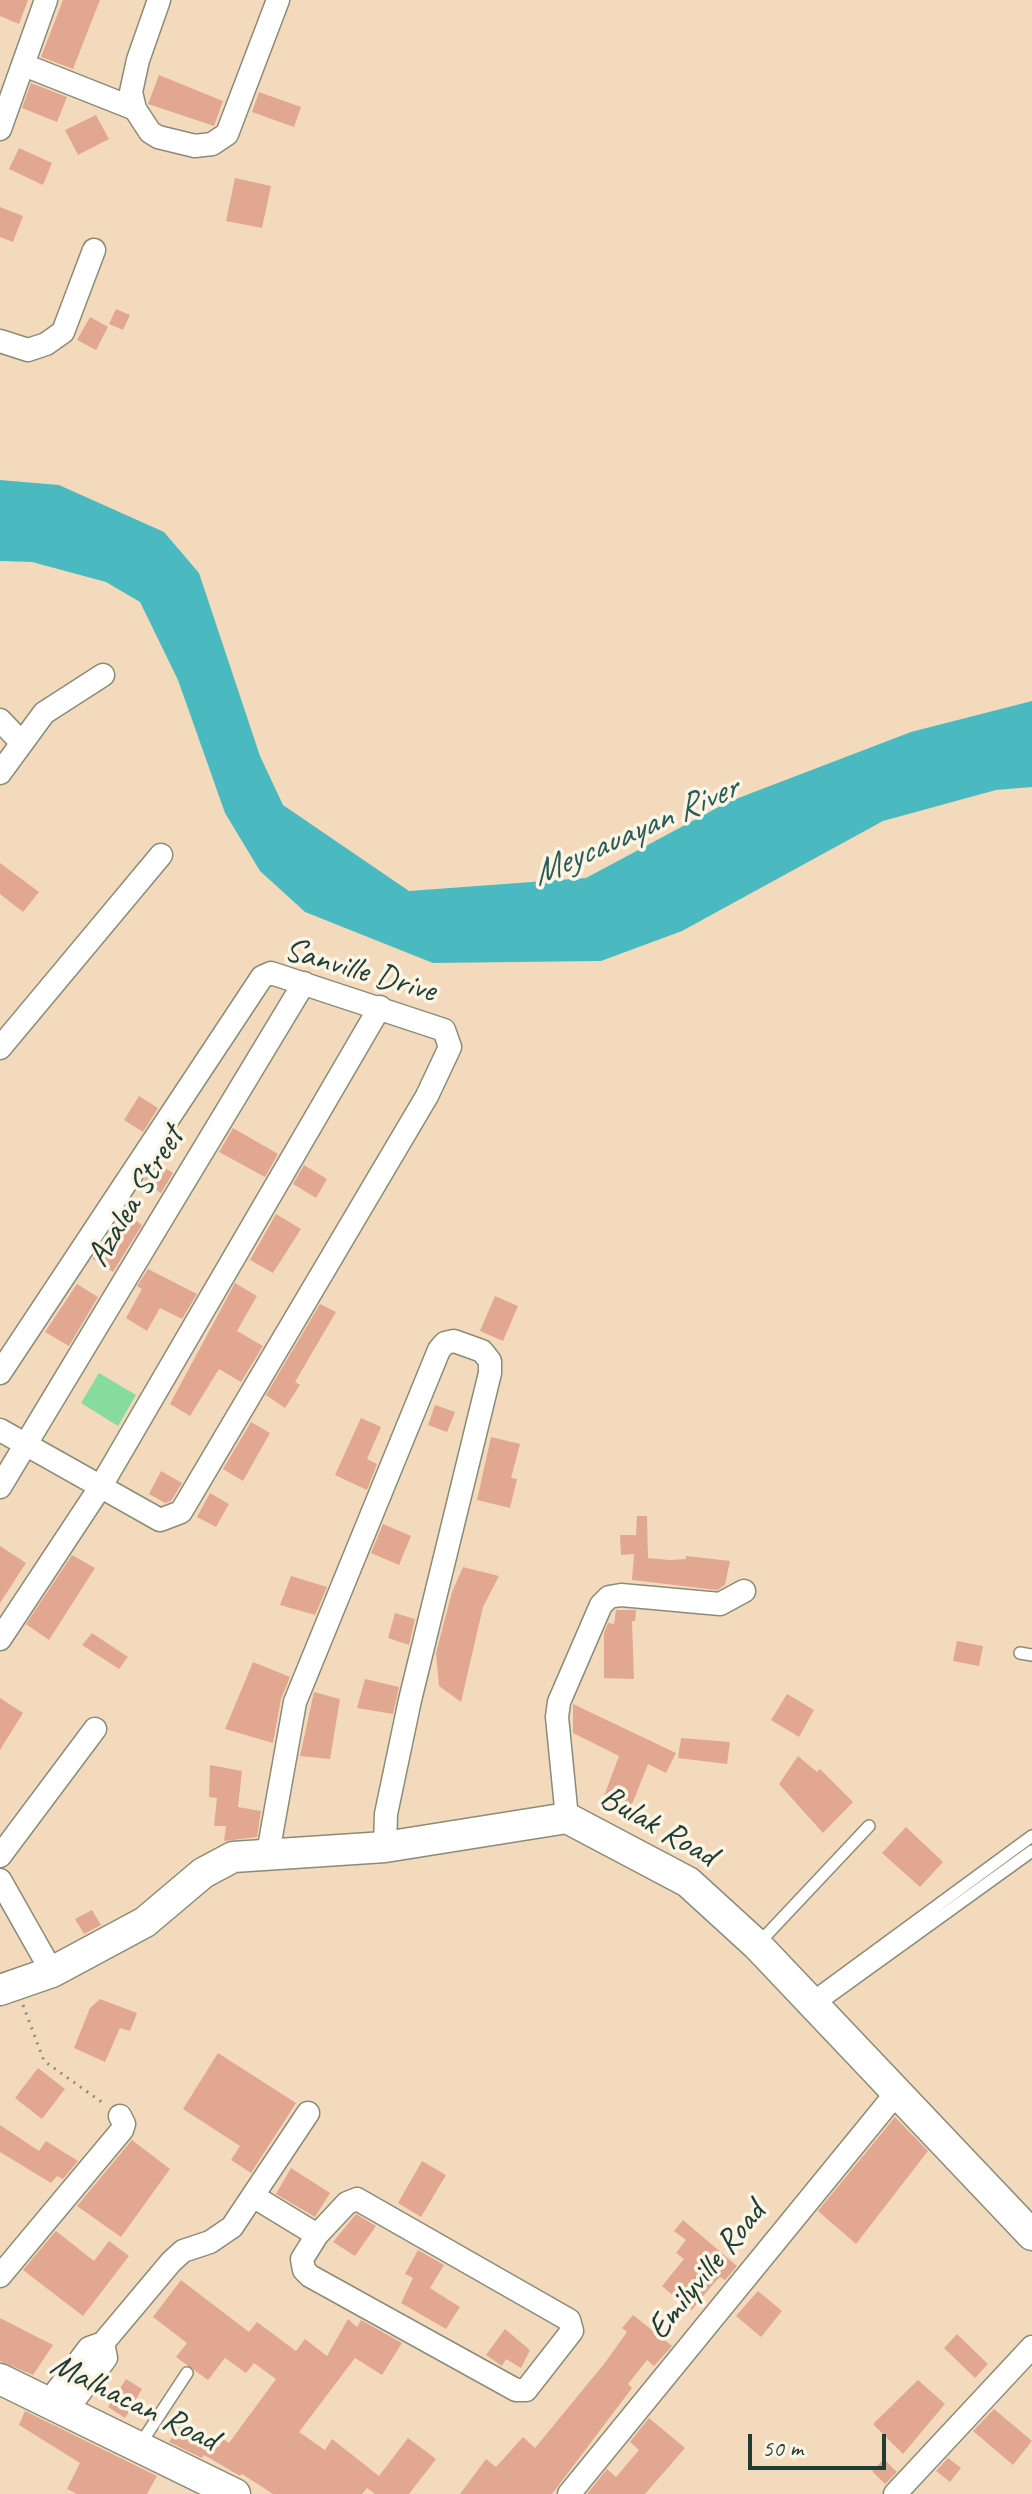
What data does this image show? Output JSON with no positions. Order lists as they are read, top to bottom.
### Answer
{
  "streets": {
    "street": [
      "Sanville Drive",
      "Azalea Street",
      "Bulak Road",
      "Emilyville Road",
      "Malhacan Road"
    ]
  },
  "crossings": [
    ["Sanville Drive", "Azalea Street"],
    ["Bulak Road", "Emilyville Road"]
  ],
  "water": ["Meycauayan River"],
  "scale_bar": "50 m"
}
